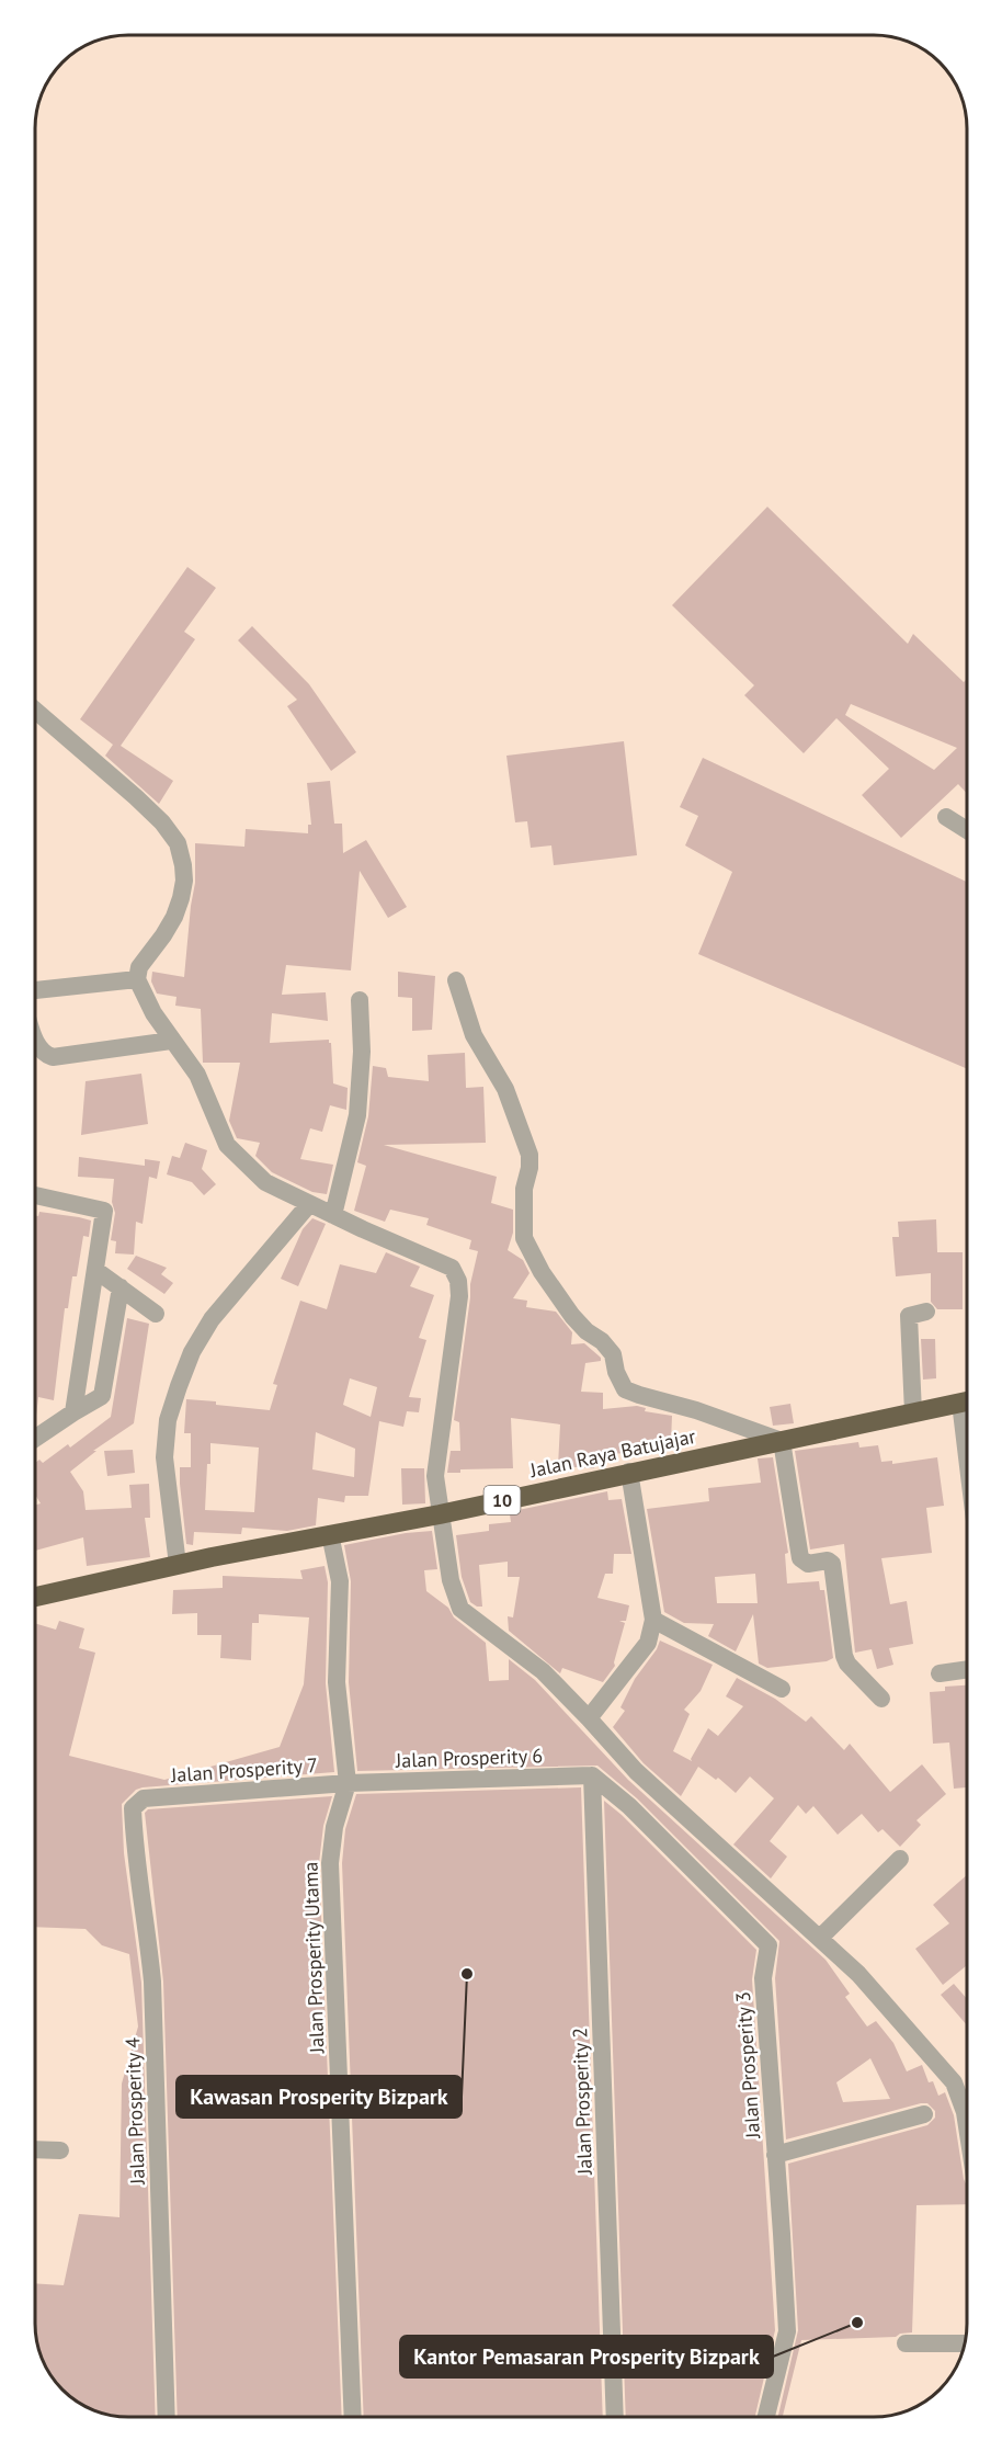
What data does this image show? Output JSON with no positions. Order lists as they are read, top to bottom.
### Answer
{
  "streets": {
    "highway": ["Jalan Raya Batujajar", "10"],
    "street": [
      "Jalan Prosperity 6",
      "Jalan Prosperity 7",
      "Jalan Prosperity Utama",
      "Jalan Prosperity 3",
      "Jalan Prosperity 2",
      "Jalan Prosperity 4"
    ]
  },
  "crossings": [
    ["Jalan Raya Batujajar", "Jalan Prosperity Utama"],
    ["Jalan Prosperity 6", "Jalan Prosperity 7"],
    ["Jalan Prosperity 6", "Jalan Prosperity Utama"],
    ["Jalan Prosperity 6", "Jalan Prosperity 3"],
    ["Jalan Prosperity 6", "Jalan Prosperity 2"],
    ["Jalan Prosperity 7", "Jalan Prosperity Utama"],
    ["Jalan Prosperity 7", "Jalan Prosperity 4"],
    ["Jalan Prosperity 3", "Jalan Prosperity 2"]
  ],
  "places": ["Kawasan Prosperity Bizpark", "Kantor Pemasaran Prosperity Bizpark"]
}
